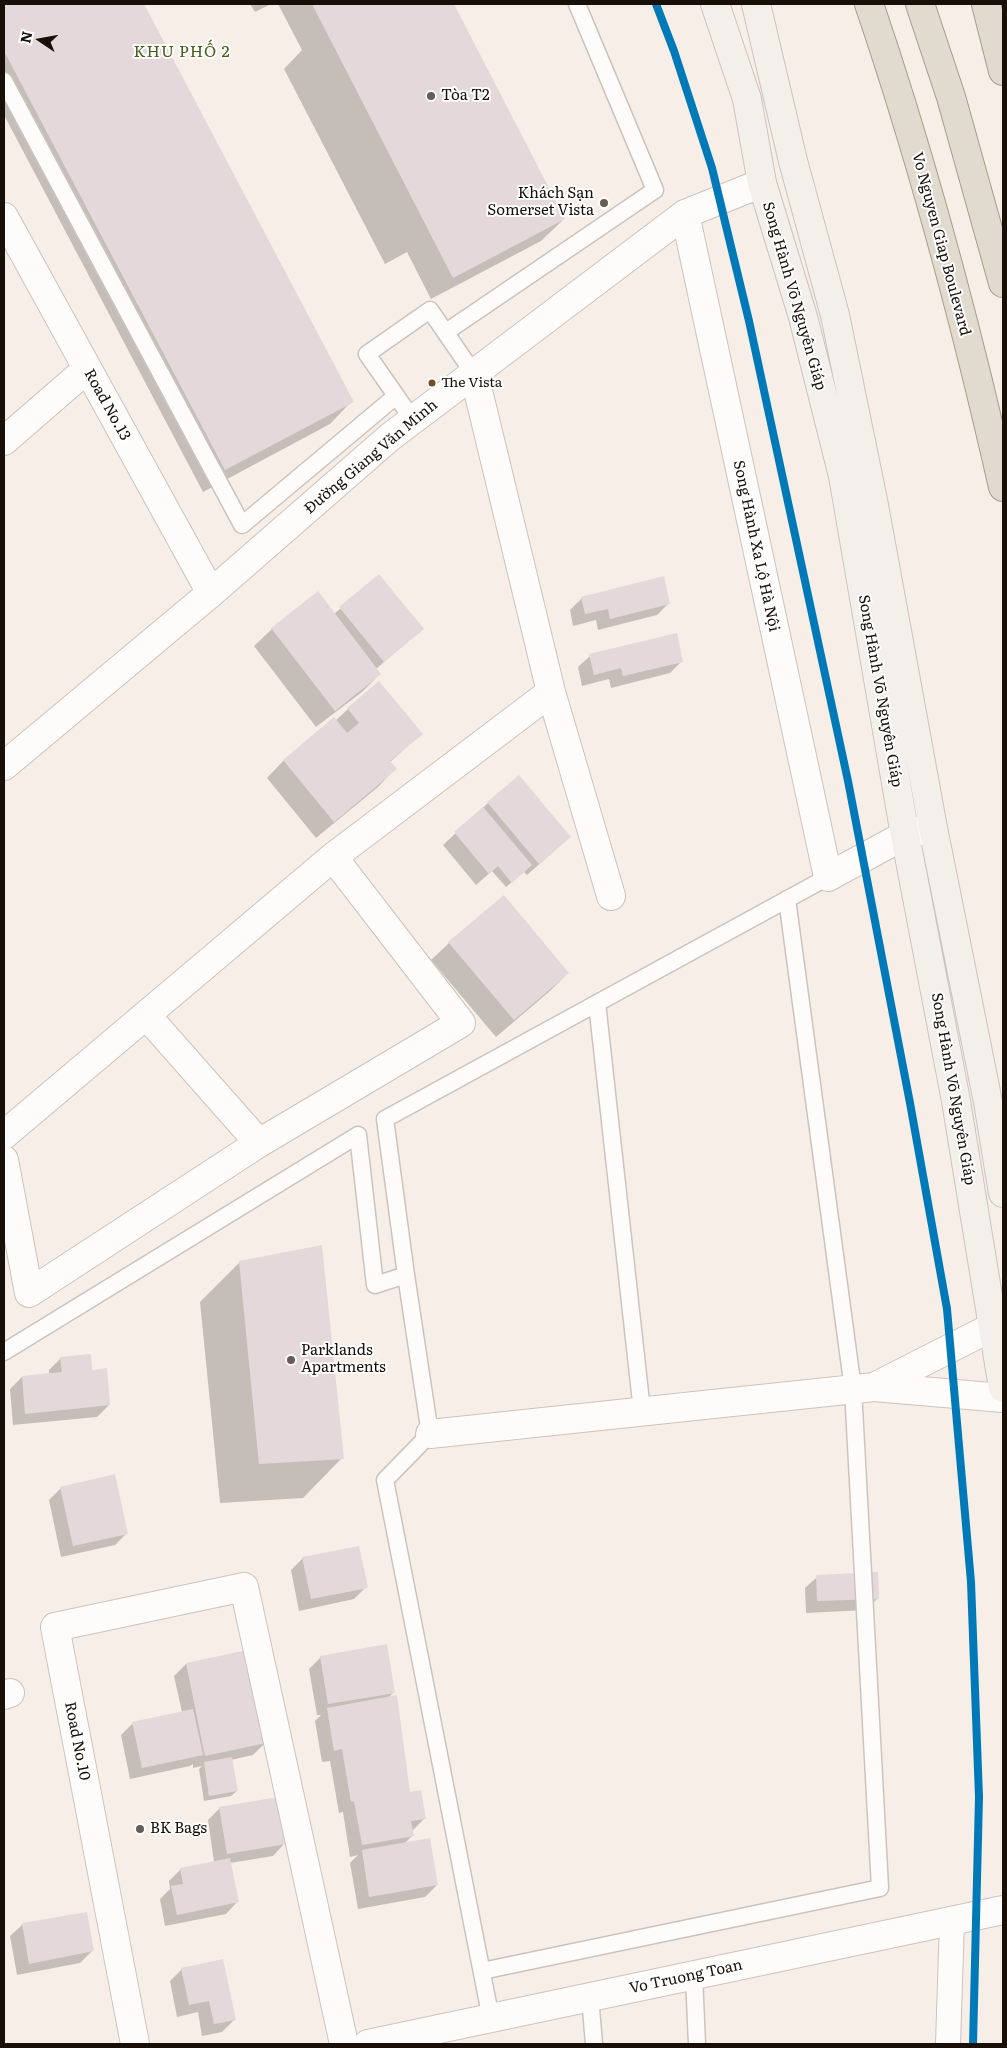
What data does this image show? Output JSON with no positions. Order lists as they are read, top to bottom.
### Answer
{
  "streets": {
    "highway": ["Vo Nguyen Giap Boulevard"],
    "main road": ["Song Hành Võ Nguyên Giáp"],
    "street": [
      "Road No.13",
      "Đường Giang Văn Minh",
      "Song Hành Xa Lộ Hà Nội",
      "Road No.10",
      "Vo Truong Toan"
    ]
  },
  "crossings": [
    ["Song Hành Võ Nguyên Giáp", "Đường Giang Văn Minh"],
    ["Road No.13", "Đường Giang Văn Minh"],
    ["Đường Giang Văn Minh", "Song Hành Xa Lộ Hà Nội"]
  ],
  "districts": ["KHU PHỐ 2"],
  "places": [
    "Tòa T2",
    "Khách Sạn Somerset Vista",
    "The Vista",
    "Parklands Apartments",
    "BK Bags"
  ],
  "north": "left"
}
